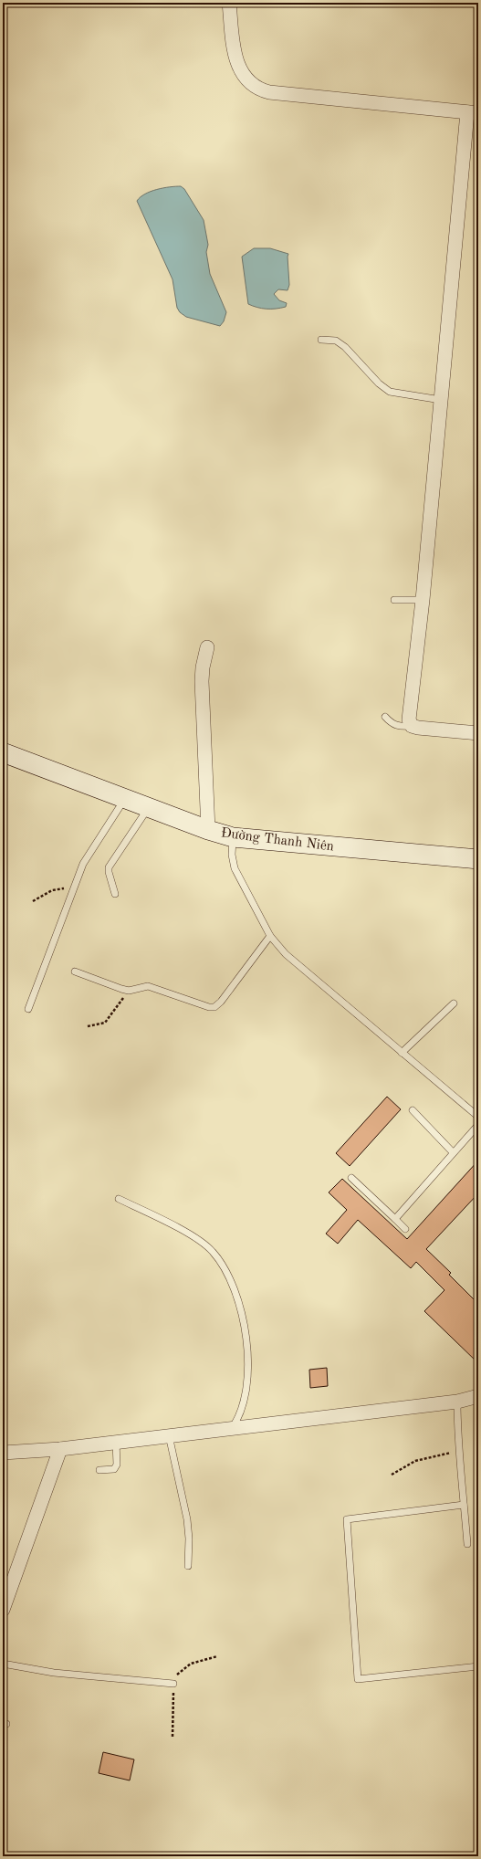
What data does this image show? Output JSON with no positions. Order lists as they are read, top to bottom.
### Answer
{
  "streets": {
    "main road": ["Đường Thanh Niên"]
  }
}
